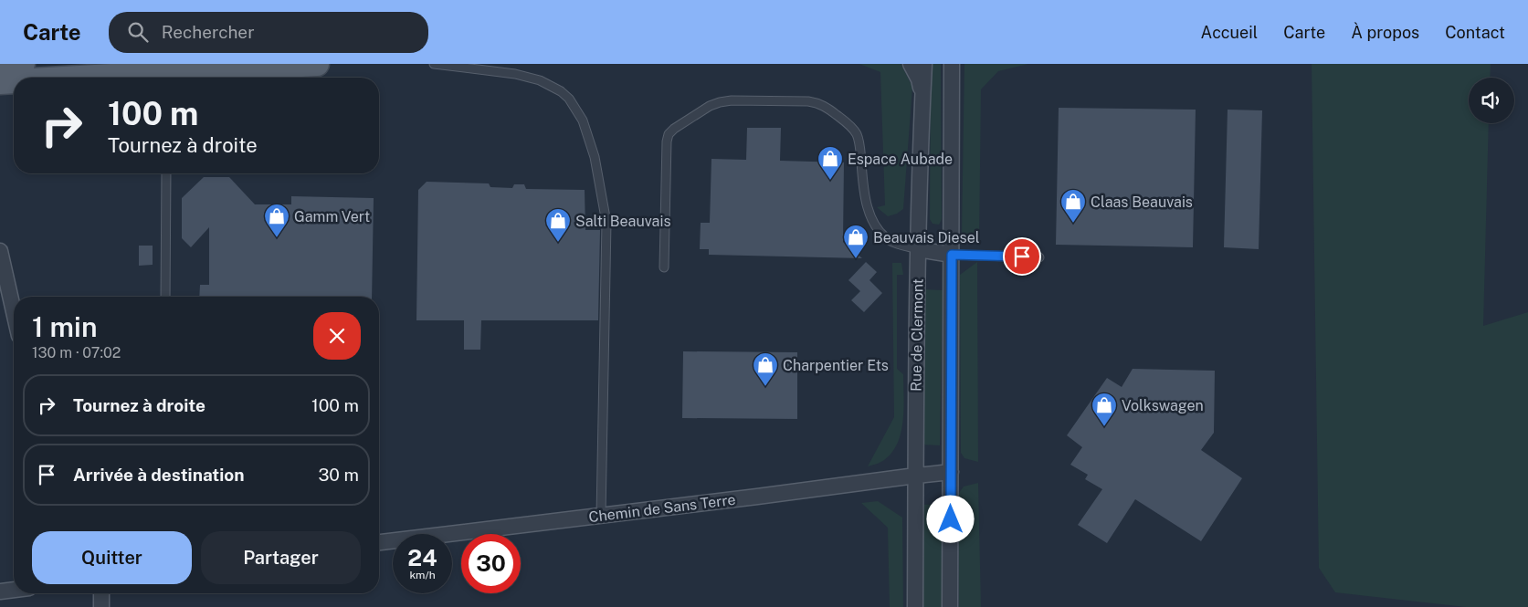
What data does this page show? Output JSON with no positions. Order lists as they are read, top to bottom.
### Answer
{
  "streets": {
    "street": ["Rue de Clermont", "Chemin de Sans Terre"]
  },
  "crossings": [
    ["Rue de Clermont", "Chemin de Sans Terre"]
  ],
  "places": {
    "shop": [
      "Espace Aubade",
      "Claas Beauvais",
      "Gamm Vert",
      "Salti Beauvais",
      "Beauvais Diesel",
      "Charpentier Ets",
      "Volkswagen"
    ]
  },
  "page": {
    "header": "Carte",
    "search": "Rechercher",
    "nav": [
      "Accueil",
      "Carte",
      "À propos",
      "Contact"
    ],
    "turn": ["100 m", "Tournez à droite"],
    "heading": ["1 min", "130 m · 07:02"],
    "list": [
      {
        "name": "Tournez à droite",
        "value": "100 m"
      },
      {
        "name": "Arrivée à destination",
        "value": "30 m"
      }
    ],
    "buttons": ["Quitter", "Partager"],
    "speed": "24 km/h",
    "limit": "30"
  }
}
